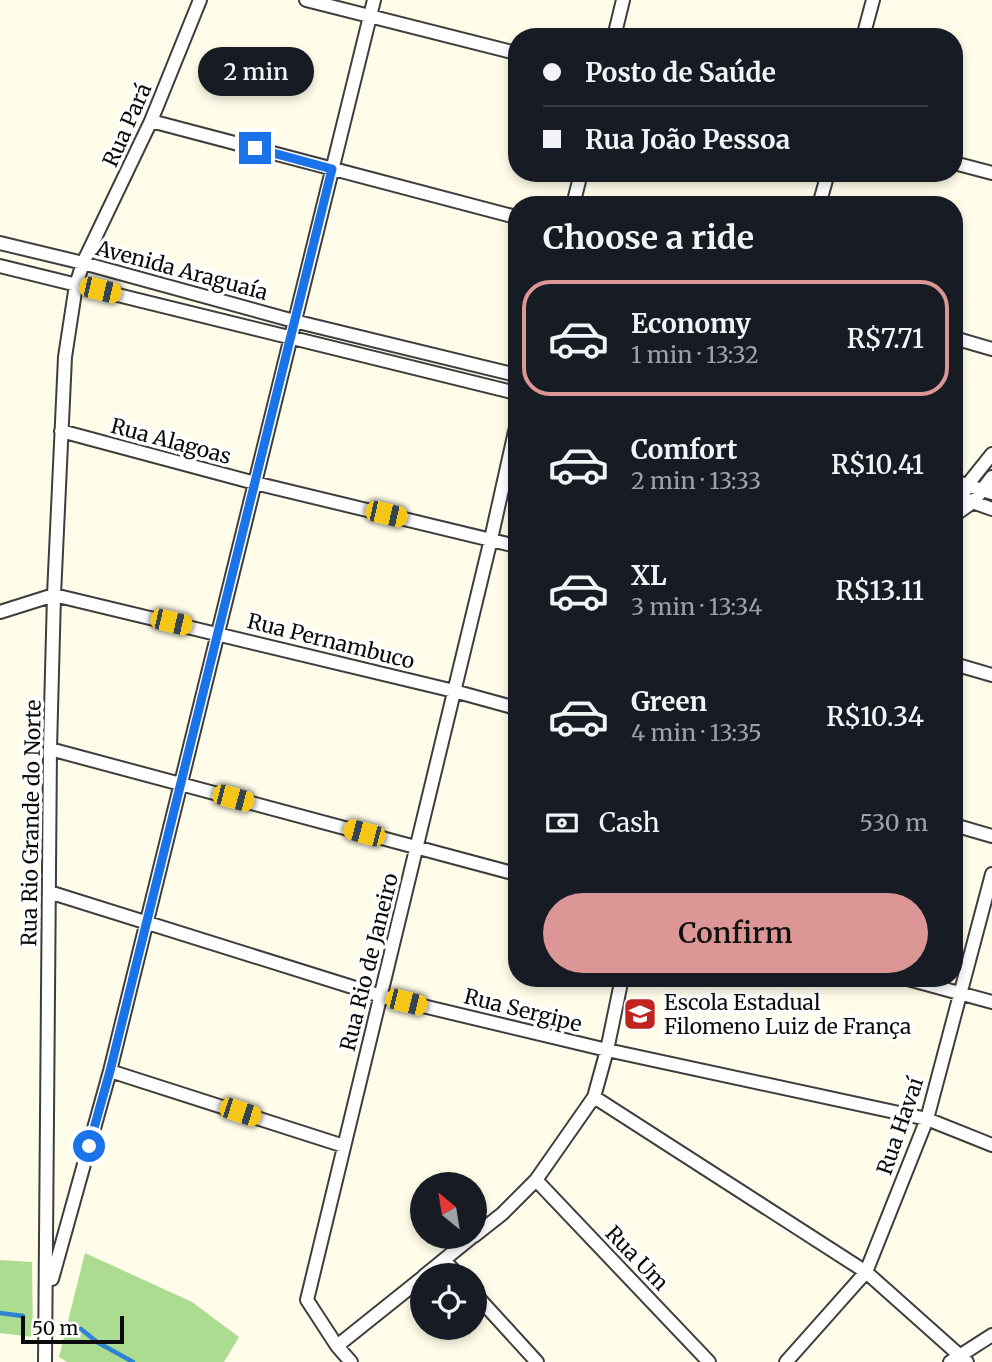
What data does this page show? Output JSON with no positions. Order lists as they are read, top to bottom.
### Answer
{
  "streets": {
    "street": [
      "Rua Pará",
      "Avenida Araguaía",
      "Rua Alagoas",
      "Rua Pernambuco",
      "Rua Rio Grande do Norte",
      "Rua Rio de Janeiro",
      "Rua Sergipe",
      "Rua Havaí",
      "Rua Um"
    ]
  },
  "crossings": [
    ["Rua Pará", "Avenida Araguaía"],
    ["Rua Pará", "Rua Rio Grande do Norte"],
    ["Avenida Araguaía", "Rua Rio Grande do Norte"],
    ["Rua Alagoas", "Rua Rio Grande do Norte"],
    ["Rua Alagoas", "Rua Rio de Janeiro"],
    ["Rua Pernambuco", "Rua Rio Grande do Norte"],
    ["Rua Pernambuco", "Rua Rio de Janeiro"],
    ["Rua Rio Grande do Norte", "Rua Sergipe"],
    ["Rua Rio de Janeiro", "Rua Sergipe"],
    ["Rua Sergipe", "Rua Havaí"]
  ],
  "places": {
    "school or university": ["Escola Estadual Filomeno Luiz de França"]
  },
  "scale_bar": "50 m",
  "north": "top left",
  "page": {
    "banner": ["Posto de Saúde", "Rua João Pessoa"],
    "bubble": "2 min",
    "heading": "Choose a ride",
    "list": [
      {
        "name": "Economy",
        "note": "1 min · 13:32",
        "value": "R$7.71"
      },
      {
        "name": "Comfort",
        "note": "2 min · 13:33",
        "value": "R$10.41"
      },
      {
        "name": "XL",
        "note": "3 min · 13:34",
        "value": "R$13.11"
      },
      {
        "name": "Green",
        "note": "4 min · 13:35",
        "value": "R$10.34"
      }
    ],
    "pay": ["Cash", "530 m"],
    "buttons": "Confirm",
    "scale": "50 m"
  }
}
